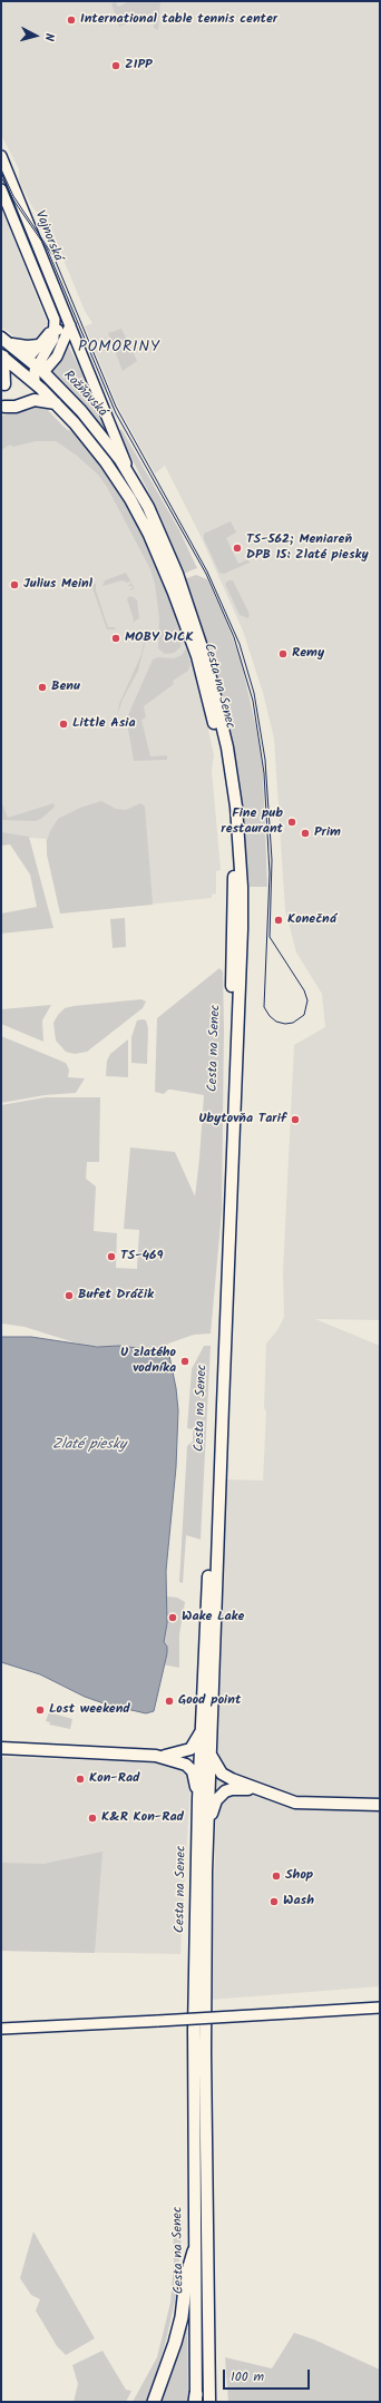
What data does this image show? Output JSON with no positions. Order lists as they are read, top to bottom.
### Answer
{
  "streets": {
    "main road": ["Vajnorská", "Rožňavská", "Cesta na Senec"]
  },
  "crossings": [
    ["Rožňavská", "Cesta na Senec"]
  ],
  "districts": ["POMORINY"],
  "water": ["Zlaté piesky"],
  "places": [
    "International table tennis center",
    "ZIPP",
    "TS-562; Meniareň DPB 15: Zlaté piesky",
    "Julius Meinl",
    "MOBY DICK",
    "Remy",
    "Benu",
    "Little Asia",
    "Fine pub restaurant",
    "Prim",
    "Konečná",
    "Ubytovňa Tarif",
    "TS-469",
    "Bufet Dráčik",
    "U zlatého vodníka",
    "Wake Lake",
    "Good point",
    "Lost weekend",
    "Kon-Rad",
    "K&R Kon-Rad",
    "Shop",
    "Wash"
  ],
  "scale_bar": "100 m",
  "north": "right"
}
